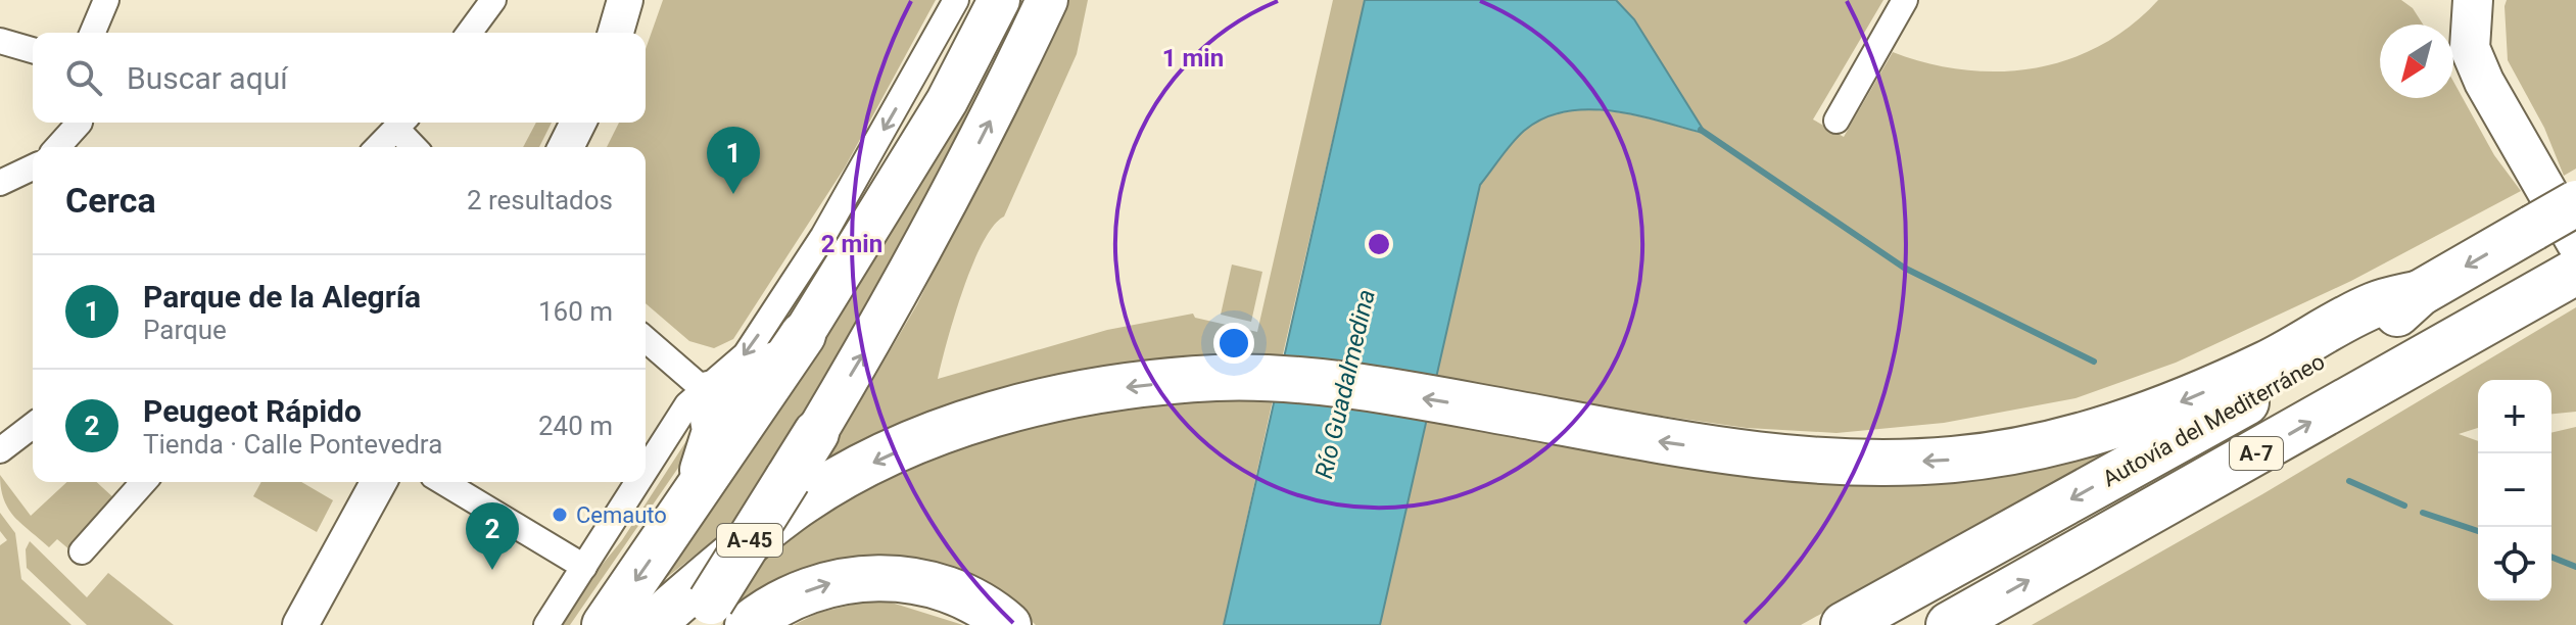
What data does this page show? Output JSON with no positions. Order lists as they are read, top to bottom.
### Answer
{
  "streets": {
    "highway": ["Autovía del Mediterráneo", "A-7", "A-45"]
  },
  "water": ["Río Guadalmedina"],
  "places": ["Cemauto"],
  "north": "bottom left",
  "page": {
    "search": "Buscar aquí",
    "pins": ["1", "2"],
    "heading": ["Cerca", "2 resultados"],
    "list": [
      {
        "mark": "1",
        "name": "Parque de la Alegría",
        "note": "Parque",
        "value": "160 m"
      },
      {
        "mark": "2",
        "name": "Peugeot Rápido",
        "note": "Tienda · Calle Pontevedra",
        "value": "240 m"
      }
    ],
    "map_buttons": ["+", "−"]
  },
  "rings": ["1 min", "2 min"]
}
